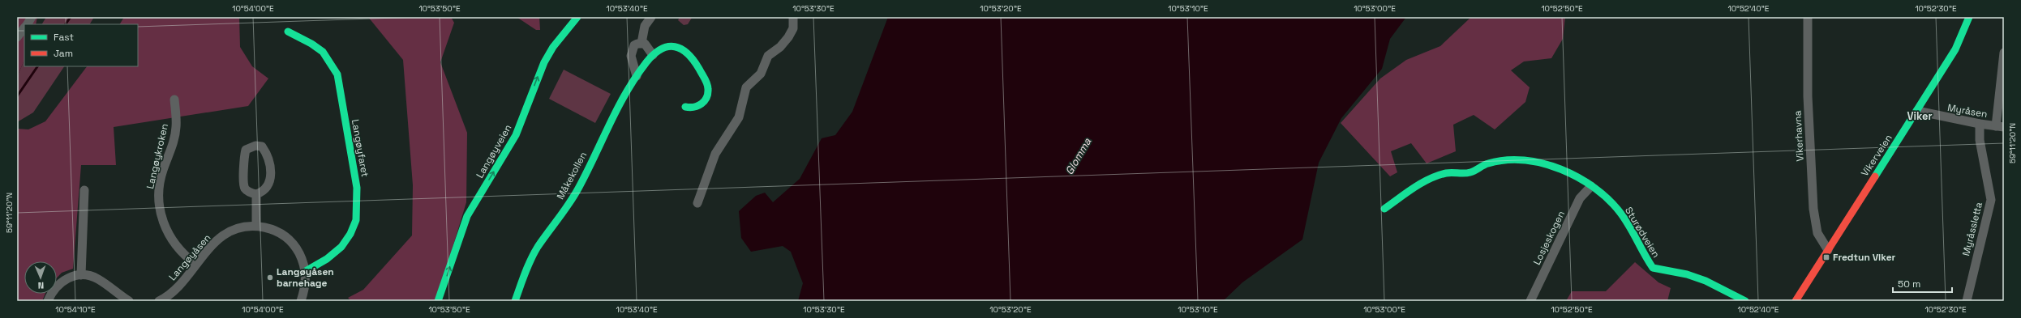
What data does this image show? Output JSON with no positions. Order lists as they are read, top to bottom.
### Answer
{
  "streets": {
    "street": [
      "Myråsen",
      "Vikerhavna",
      "Langøyfaret",
      "Langøyveien",
      "Vikerveien",
      "Langøykroken",
      "Måkekollen",
      "Myråssletta",
      "Sturødveien",
      "Losjeskogen",
      "Langøyåsen"
    ]
  },
  "crossings": [
    ["Myråsen", "Vikerveien"],
    ["Myråsen", "Myråssletta"],
    ["Vikerhavna", "Vikerveien"],
    ["Langøyfaret", "Langøyåsen"],
    ["Langøykroken", "Langøyåsen"],
    ["Sturødveien", "Losjeskogen"]
  ],
  "one_way": ["Langøyveien"],
  "districts": ["Viker"],
  "water": ["Glomma"],
  "places": {
    "transit": ["Fredtun Viker"],
    "other": ["Langøyåsen barnehage"]
  },
  "legend": ["Fast", "Jam"],
  "scale_bar": "50 m",
  "north": "bottom",
  "coordinates": [
    "10°54'00\"E",
    "10°53'50\"E",
    "10°53'40\"E",
    "10°53'30\"E",
    "10°53'20\"E",
    "10°53'10\"E",
    "10°53'00\"E",
    "10°52'50\"E",
    "10°52'40\"E",
    "10°52'30\"E",
    "59°11'20\"N",
    "10°54'10\"E"
  ]
}
